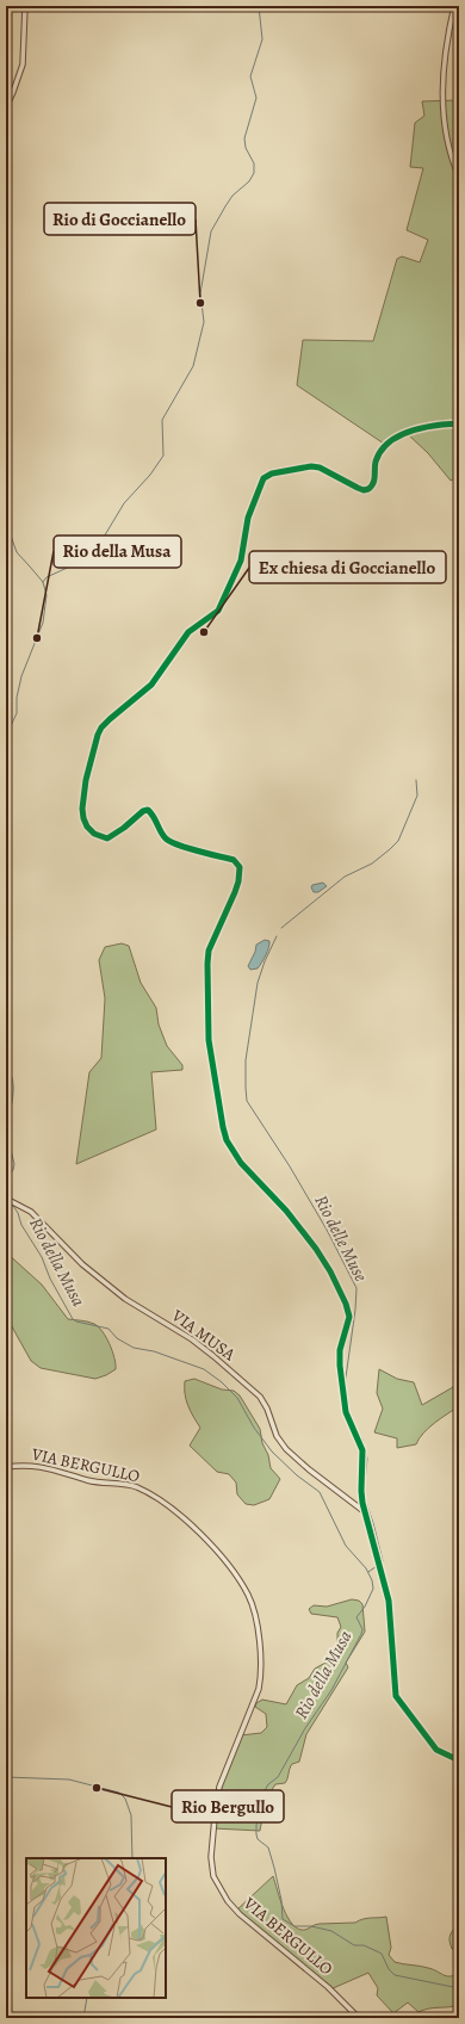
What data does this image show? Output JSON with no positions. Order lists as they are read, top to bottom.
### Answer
{
  "streets": {
    "street": ["VIA MUSA", "VIA BERGULLO"]
  },
  "water": ["Rio delle Muse", "Rio della Musa"],
  "places": [
    "Rio di Goccianello",
    "Ex chiesa di Goccianello",
    "Rio della Musa",
    "Rio Bergullo"
  ]
}
